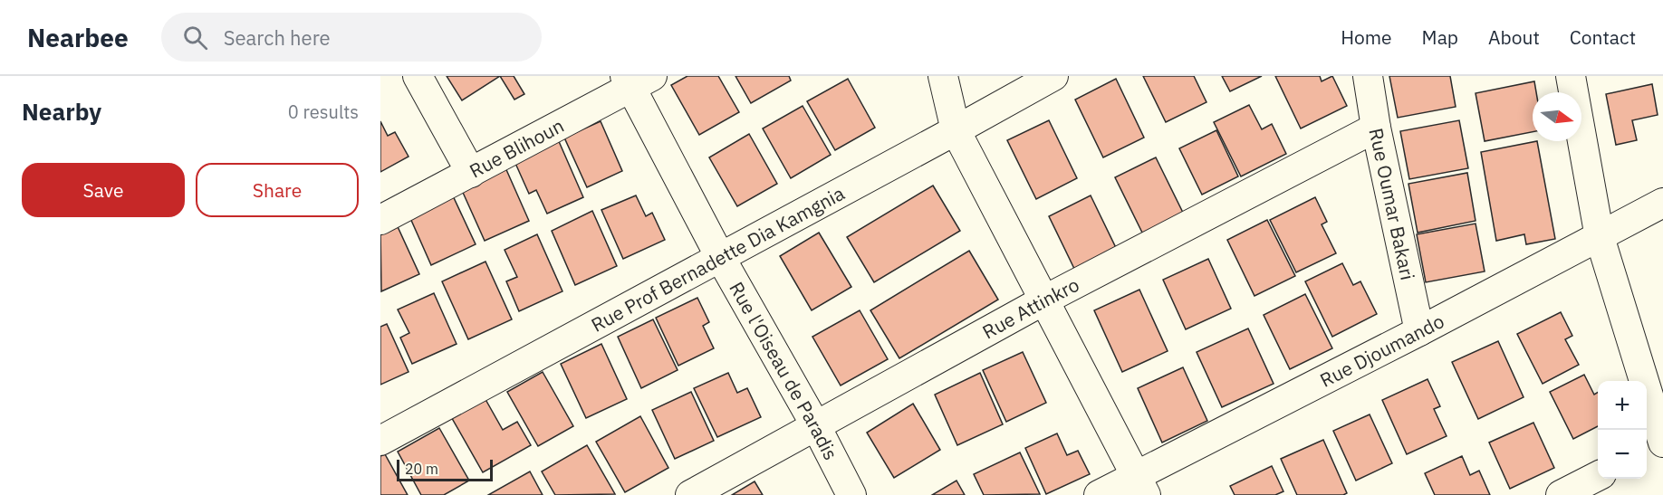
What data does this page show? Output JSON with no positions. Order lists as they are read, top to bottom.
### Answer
{
  "streets": {
    "street": [
      "Rue Blihoun",
      "Rue Oumar Bakari",
      "Rue Prof Bernadette Dia Kamgnia",
      "Rue Attinkro",
      "Rue Djoumando",
      "Rue l'Oiseau de Paradis"
    ]
  },
  "crossings": [
    ["Rue Blihoun", "Rue l'Oiseau de Paradis"],
    ["Rue Oumar Bakari", "Rue Attinkro"],
    ["Rue Oumar Bakari", "Rue Djoumando"],
    ["Rue Prof Bernadette Dia Kamgnia", "Rue l'Oiseau de Paradis"],
    ["Rue Attinkro", "Rue l'Oiseau de Paradis"]
  ],
  "scale_bar": "20 m",
  "north": "right",
  "page": {
    "header": "Nearbee",
    "search": "Search here",
    "nav": [
      "Home",
      "Map",
      "About",
      "Contact"
    ],
    "heading": ["Nearby", "0 results"],
    "buttons": ["Save", "Share"],
    "map_buttons": ["+", "−"],
    "scale": "20 m"
  }
}
